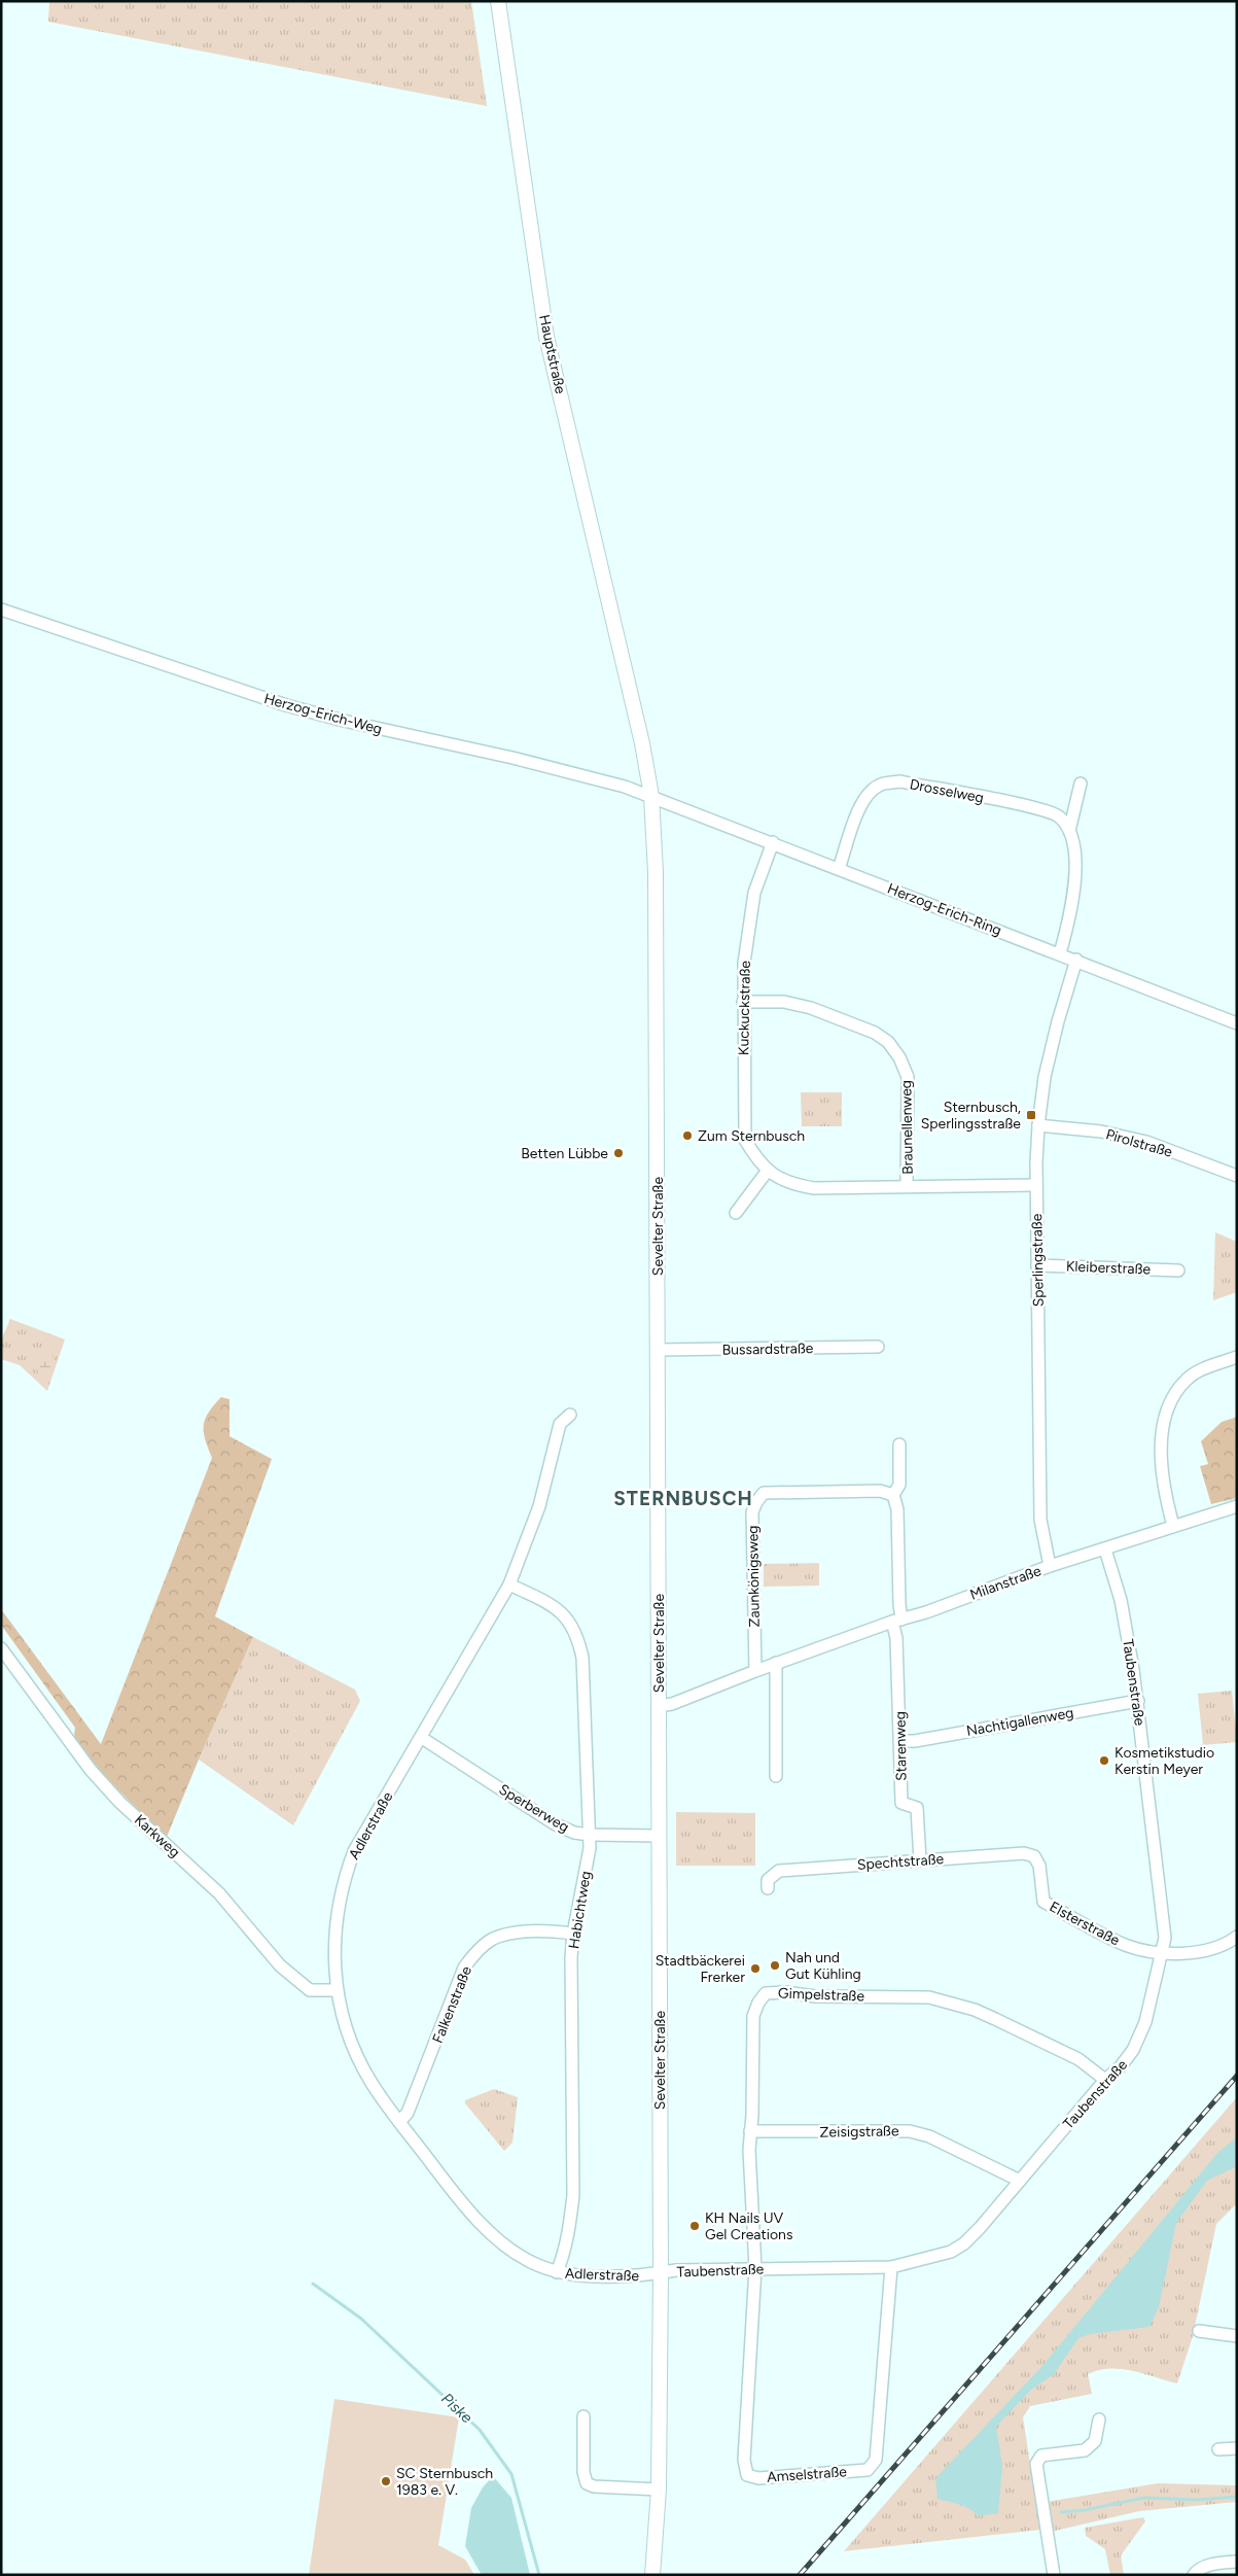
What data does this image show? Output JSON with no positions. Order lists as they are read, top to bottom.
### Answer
{
  "streets": {
    "street": [
      "Hauptstraße",
      "Herzog-Erich-Weg",
      "Drosselweg",
      "Herzog-Erich-Ring",
      "Kuckuckstraße",
      "Braunellenweg",
      "Pirolstraße",
      "Sevelter Straße",
      "Sperlingstraße",
      "Kleiberstraße",
      "Bussardstraße",
      "Zaunkönigsweg",
      "Milanstraße",
      "Taubenstraße",
      "Nachtigallenweg",
      "Starenweg",
      "Sperberweg",
      "Adlerstraße",
      "Karkweg",
      "Spechtstraße",
      "Habichtweg",
      "Elsterstraße",
      "Gimpelstraße",
      "Falkenstraße",
      "Zeisigstraße",
      "Amselstraße"
    ]
  },
  "crossings": [
    ["Hauptstraße", "Herzog-Erich-Weg"],
    ["Hauptstraße", "Herzog-Erich-Ring"],
    ["Hauptstraße", "Sevelter Straße"],
    ["Herzog-Erich-Weg", "Herzog-Erich-Ring"],
    ["Herzog-Erich-Weg", "Sevelter Straße"],
    ["Drosselweg", "Herzog-Erich-Ring"],
    ["Herzog-Erich-Ring", "Kuckuckstraße"],
    ["Herzog-Erich-Ring", "Sevelter Straße"],
    ["Herzog-Erich-Ring", "Sperlingstraße"],
    ["Kuckuckstraße", "Braunellenweg"],
    ["Kuckuckstraße", "Sperlingstraße"],
    ["Pirolstraße", "Sperlingstraße"],
    ["Sevelter Straße", "Bussardstraße"],
    ["Sevelter Straße", "Milanstraße"],
    ["Sevelter Straße", "Taubenstraße"],
    ["Sevelter Straße", "Sperberweg"],
    ["Sevelter Straße", "Adlerstraße"],
    ["Sperlingstraße", "Kleiberstraße"],
    ["Sperlingstraße", "Milanstraße"],
    ["Zaunkönigsweg", "Milanstraße"],
    ["Milanstraße", "Taubenstraße"],
    ["Milanstraße", "Starenweg"],
    ["Taubenstraße", "Nachtigallenweg"],
    ["Taubenstraße", "Adlerstraße"],
    ["Taubenstraße", "Elsterstraße"],
    ["Taubenstraße", "Gimpelstraße"],
    ["Taubenstraße", "Zeisigstraße"],
    ["Taubenstraße", "Amselstraße"],
    ["Nachtigallenweg", "Starenweg"],
    ["Starenweg", "Spechtstraße"],
    ["Sperberweg", "Adlerstraße"],
    ["Sperberweg", "Habichtweg"],
    ["Adlerstraße", "Karkweg"],
    ["Adlerstraße", "Habichtweg"],
    ["Adlerstraße", "Falkenstraße"],
    ["Spechtstraße", "Elsterstraße"],
    ["Habichtweg", "Falkenstraße"],
    ["Gimpelstraße", "Zeisigstraße"],
    ["Gimpelstraße", "Amselstraße"]
  ],
  "districts": ["STERNBUSCH"],
  "water": ["Piske"],
  "places": {
    "transit": ["Sternbusch, Sperlingsstraße"],
    "other": [
      "Zum Sternbusch",
      "Betten Lübbe",
      "Kosmetikstudio Kerstin Meyer",
      "Nah und Gut Kühling",
      "Stadtbäckerei Frerker",
      "KH Nails UV Gel Creations",
      "SC Sternbusch 1983 e. V."
    ]
  }
}
